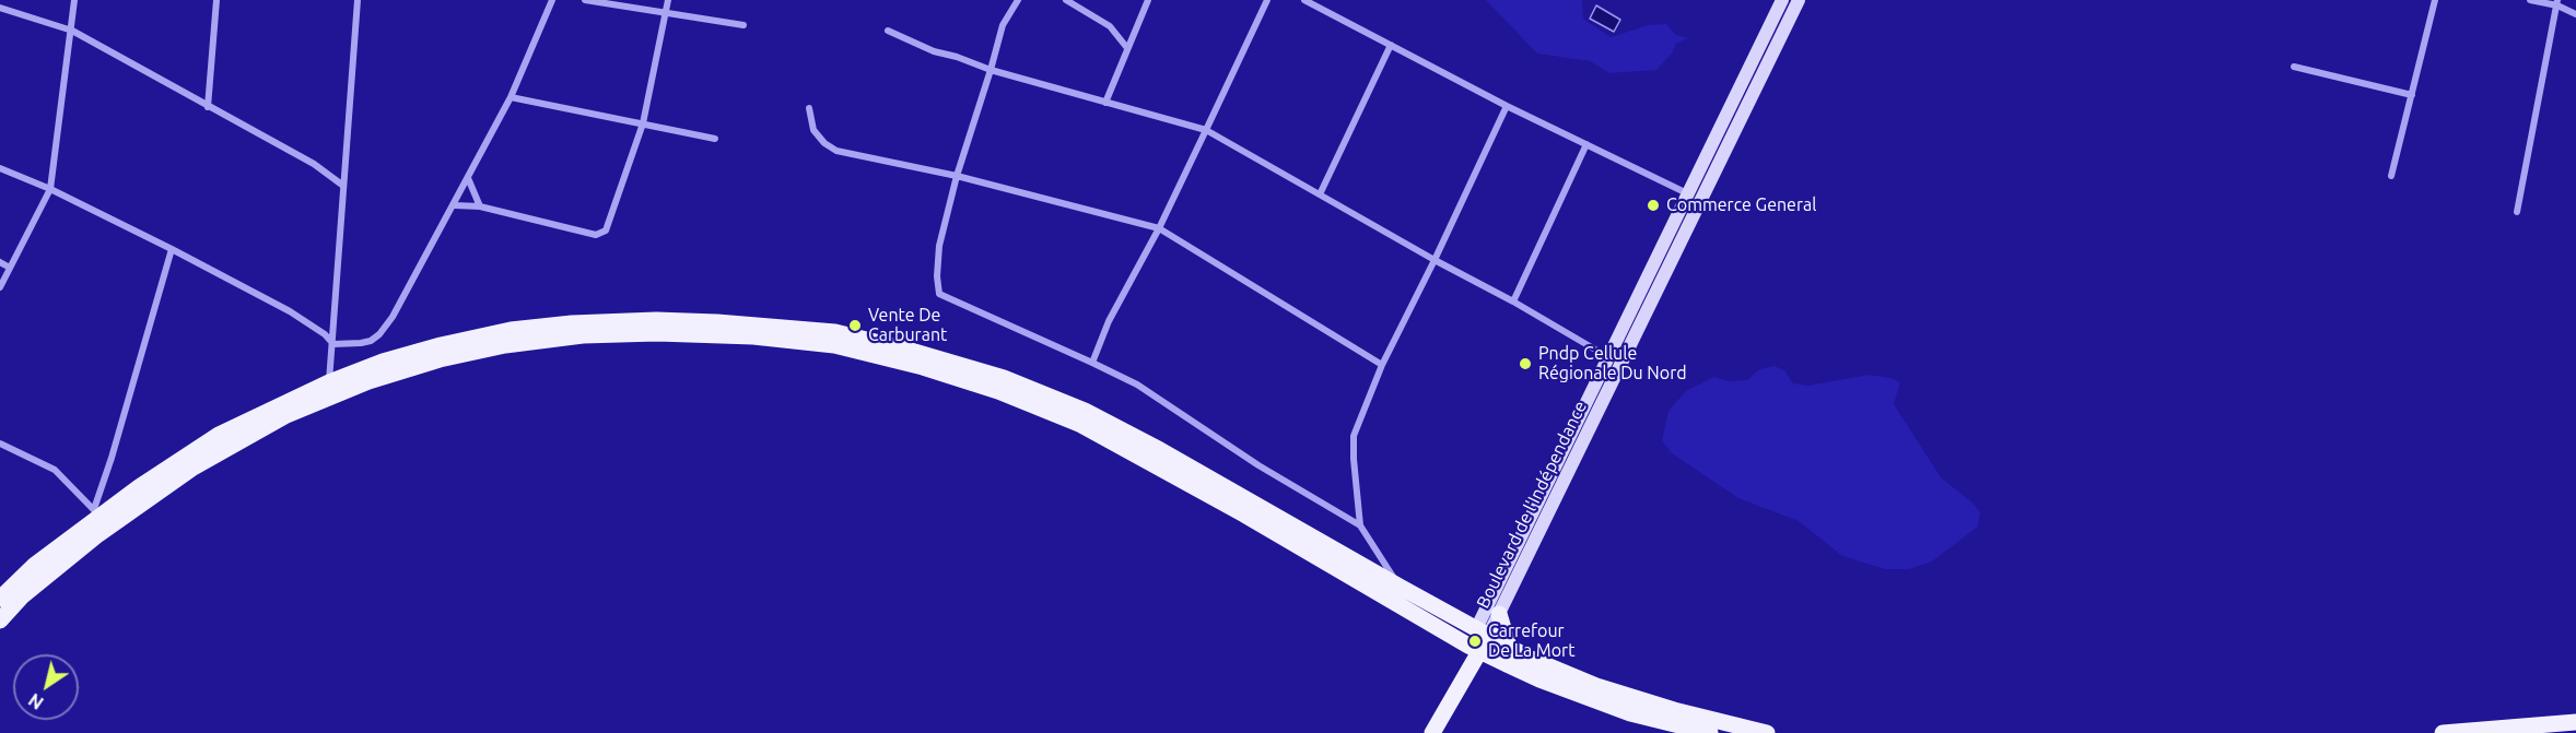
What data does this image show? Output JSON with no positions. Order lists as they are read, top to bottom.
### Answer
{
  "streets": {
    "main road": ["Boulevard de l'Indépendance"]
  },
  "places": [
    "Commerce General",
    "Vente De Carburant",
    "Pndp Cellule Régionale Du Nord",
    "Carrefour De La Mort"
  ],
  "north": "bottom left"
}
